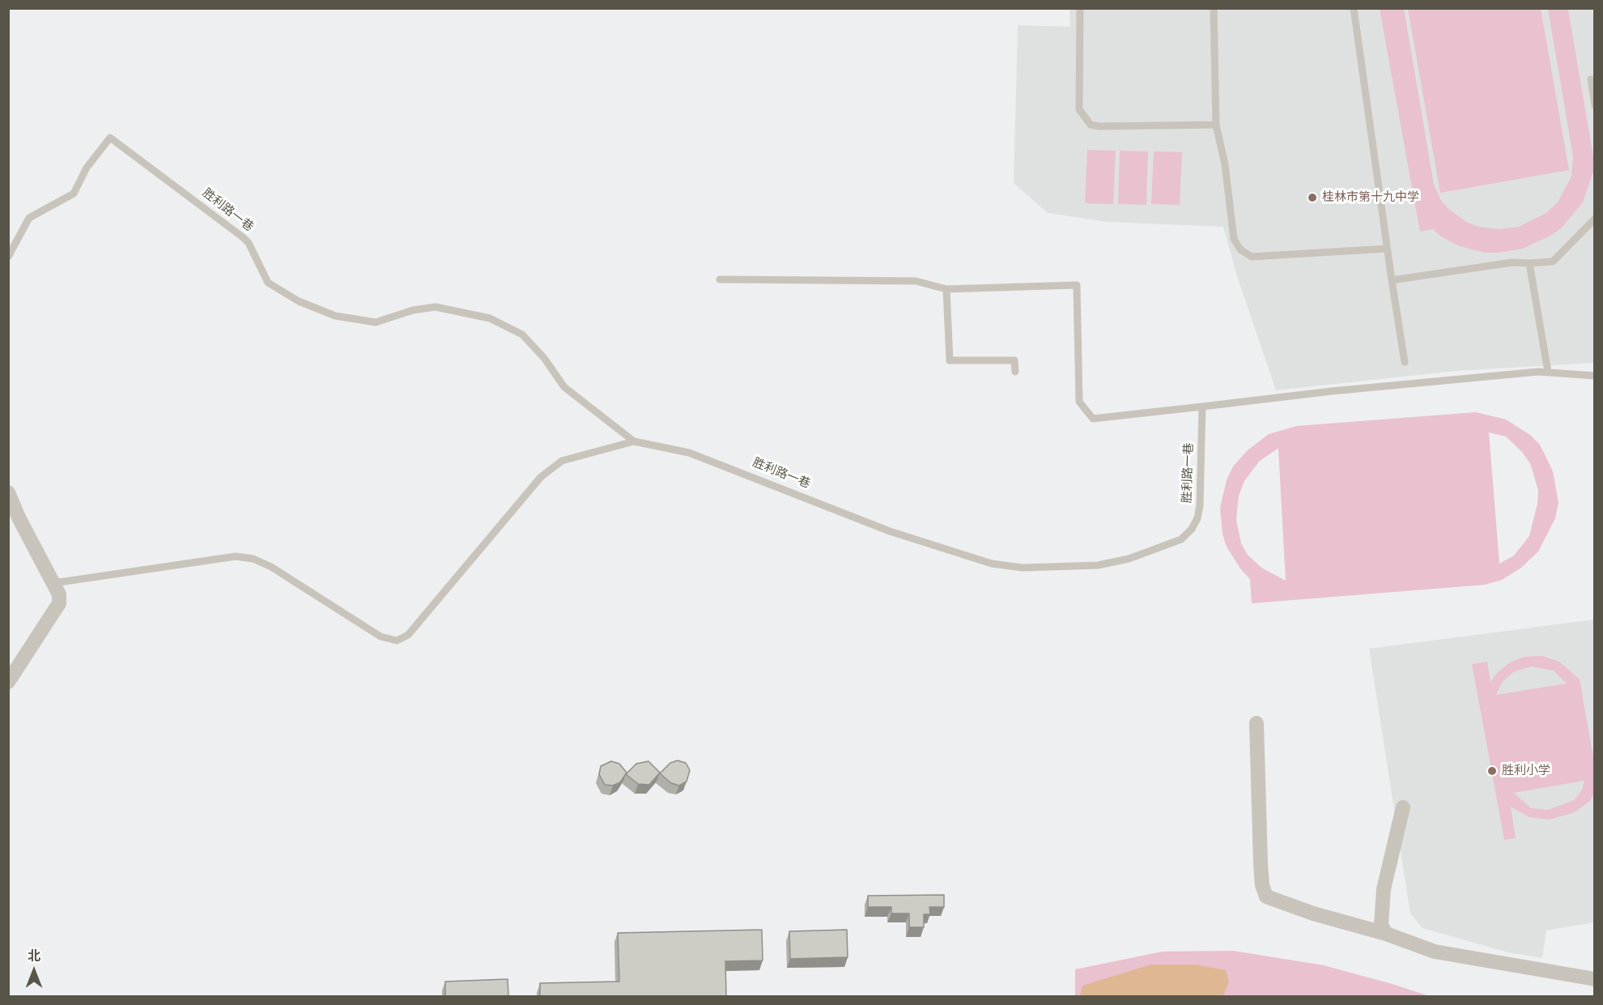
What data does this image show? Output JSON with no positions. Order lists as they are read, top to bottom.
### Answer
{
  "streets": {
    "lane": ["胜利路一巷"]
  },
  "places": ["桂林市第十九中学", "胜利小学"],
  "north": "top"
}
